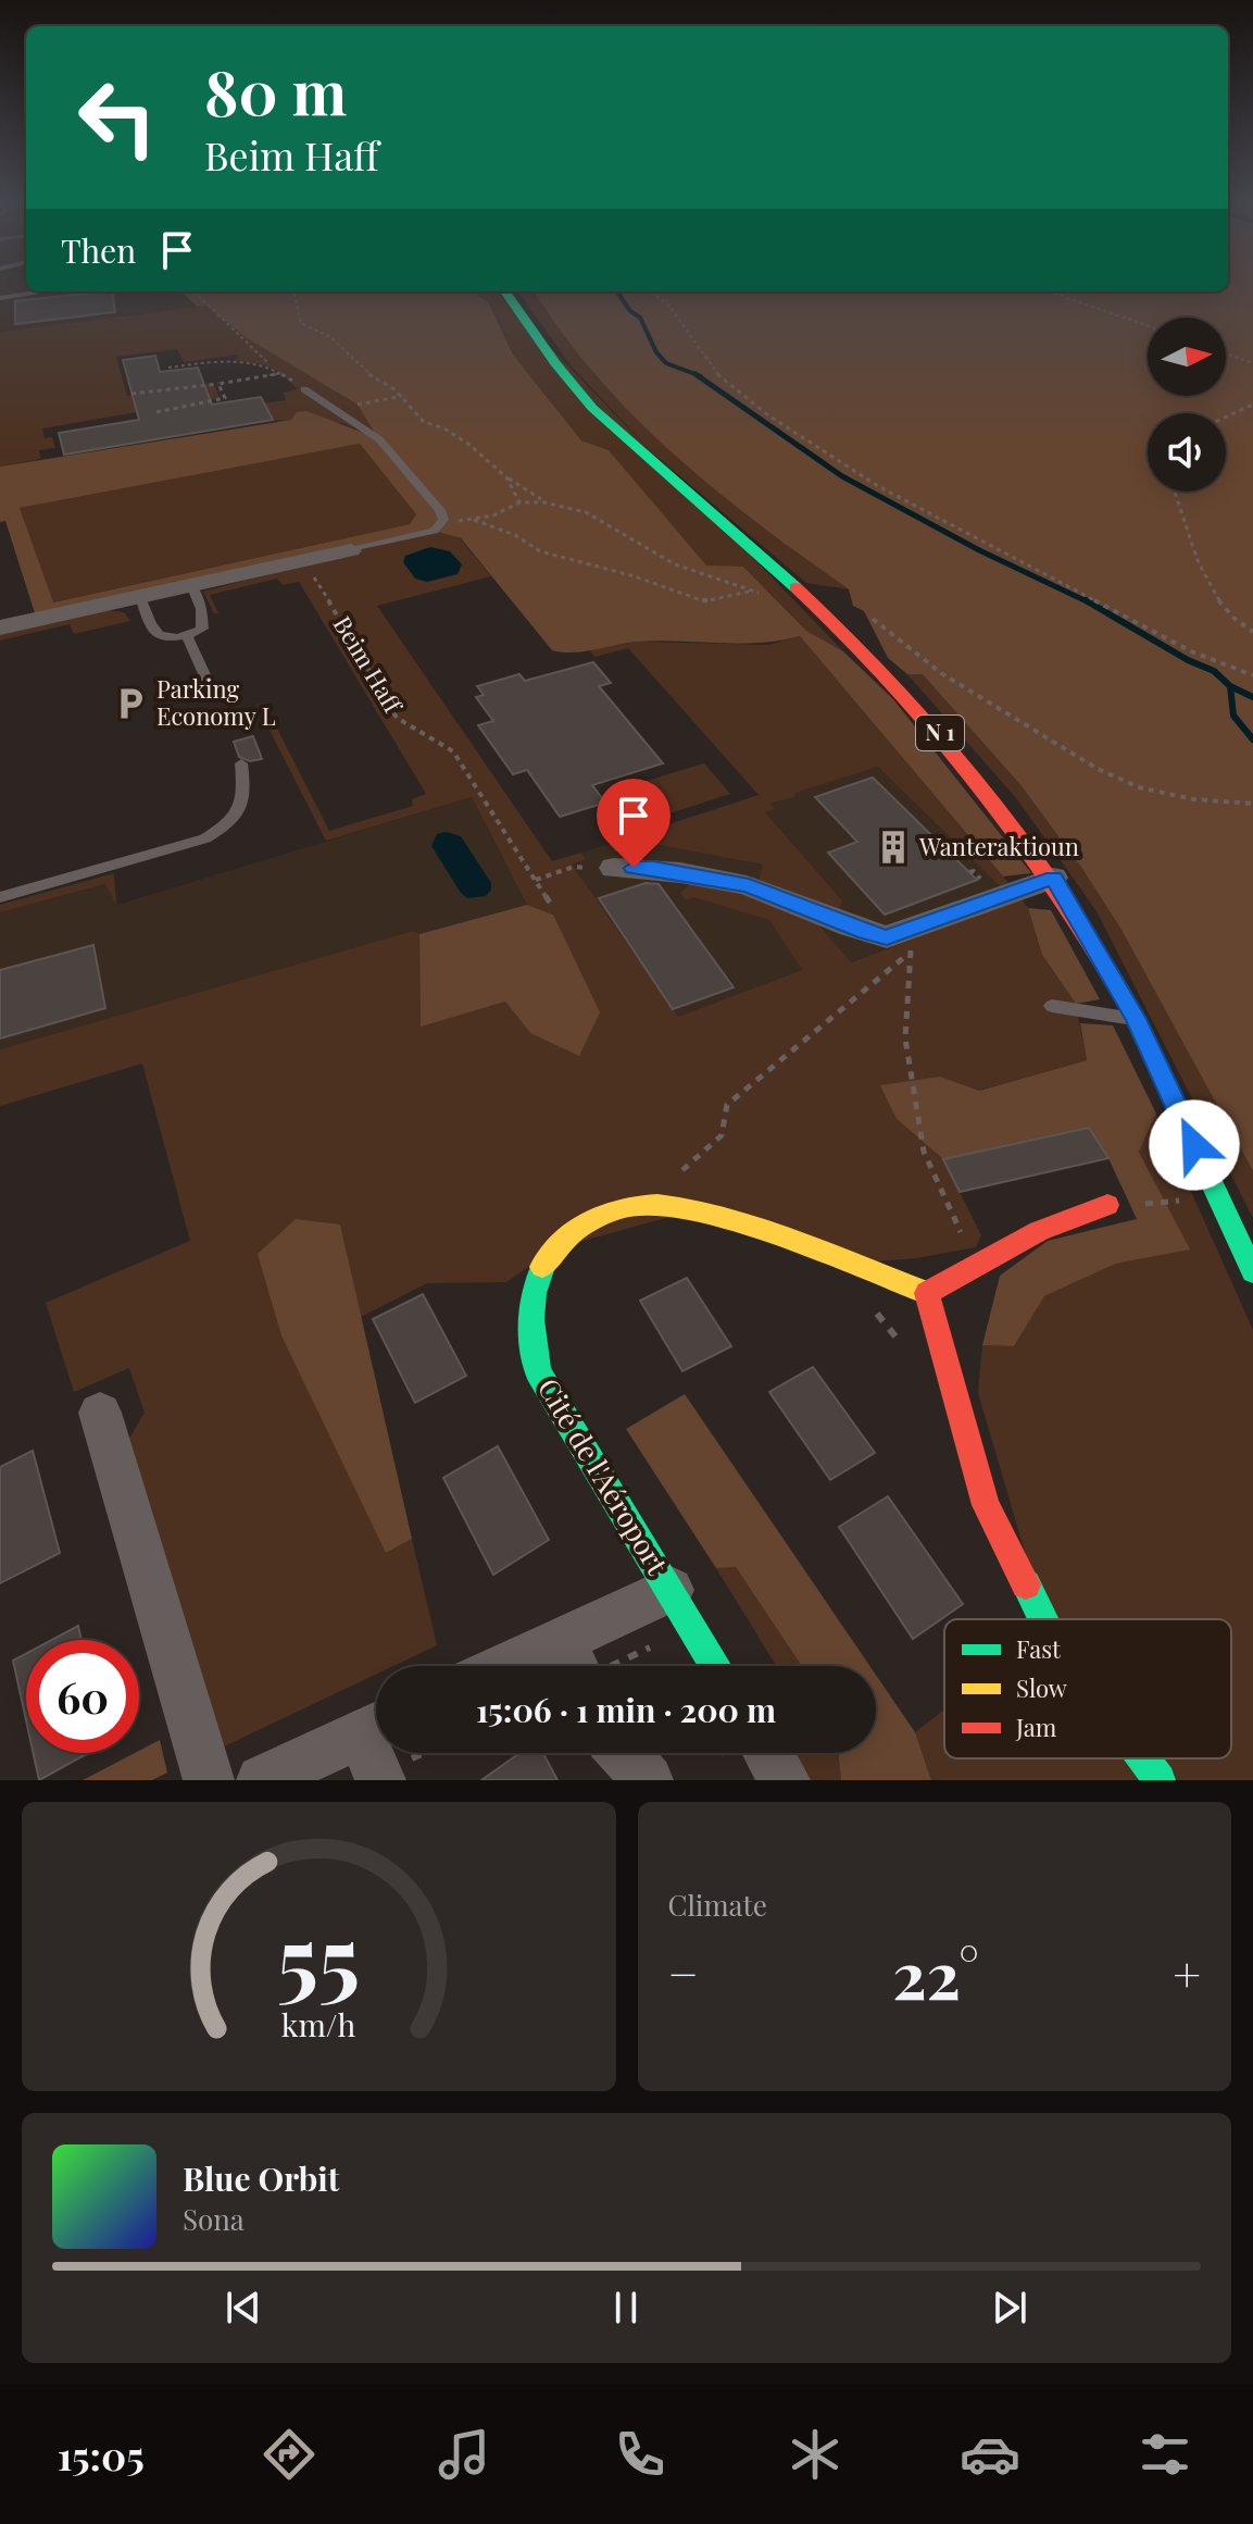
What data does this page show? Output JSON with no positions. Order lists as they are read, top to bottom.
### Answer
{
  "streets": {
    "main road": ["N 1", "Cité de l'Aéroport"],
    "path": ["Beim Haff"]
  },
  "places": {
    "parking": ["Parking Economy L"],
    "building": ["Wanteraktioun"]
  },
  "legend": ["Fast", "Slow", "Jam"],
  "north": "right",
  "page": {
    "turn": ["80 m", "Beim Haff"],
    "then": "Then",
    "limit": "60",
    "trip": "15:06 · 1 min · 200 m",
    "tile": "Climate",
    "heat": ["−", "22°", "+"],
    "song": ["Blue Orbit", "Sona"],
    "tabs": "15:05",
    "gauge": ["55", "km/h"]
  }
}
